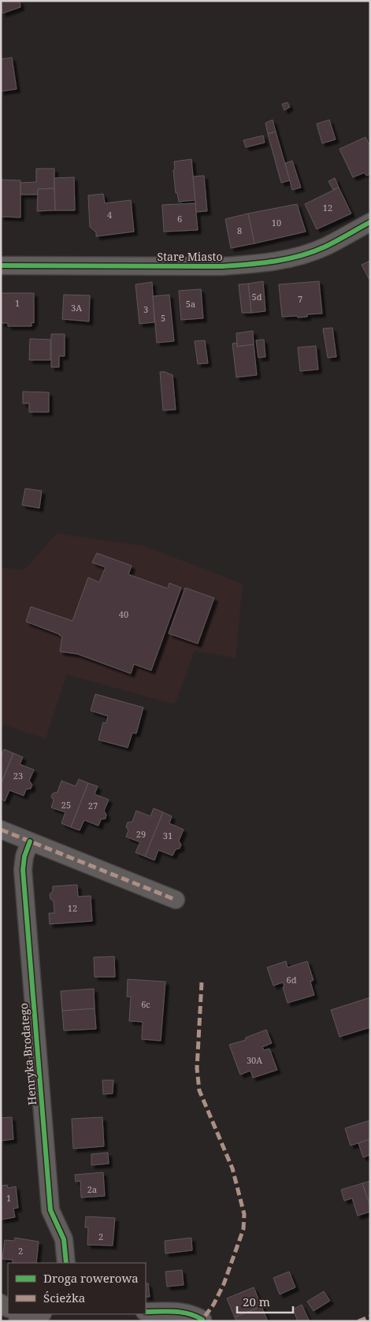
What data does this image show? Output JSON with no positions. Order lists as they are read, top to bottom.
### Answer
{
  "streets": {
    "street": ["Stare Miasto", "Henryka Brodatego"]
  },
  "house_numbers": [
    "12",
    "4",
    "6",
    "10",
    "8",
    "5d",
    "7",
    "1",
    "5a",
    "3A",
    "3",
    "5",
    "40",
    "23",
    "25",
    "27",
    "29",
    "31",
    "12",
    "6d",
    "6c",
    "30A",
    "2a",
    "1",
    "2",
    "2"
  ],
  "legend": ["Droga rowerowa", "Ścieżka"],
  "scale_bar": "20 m"
}
